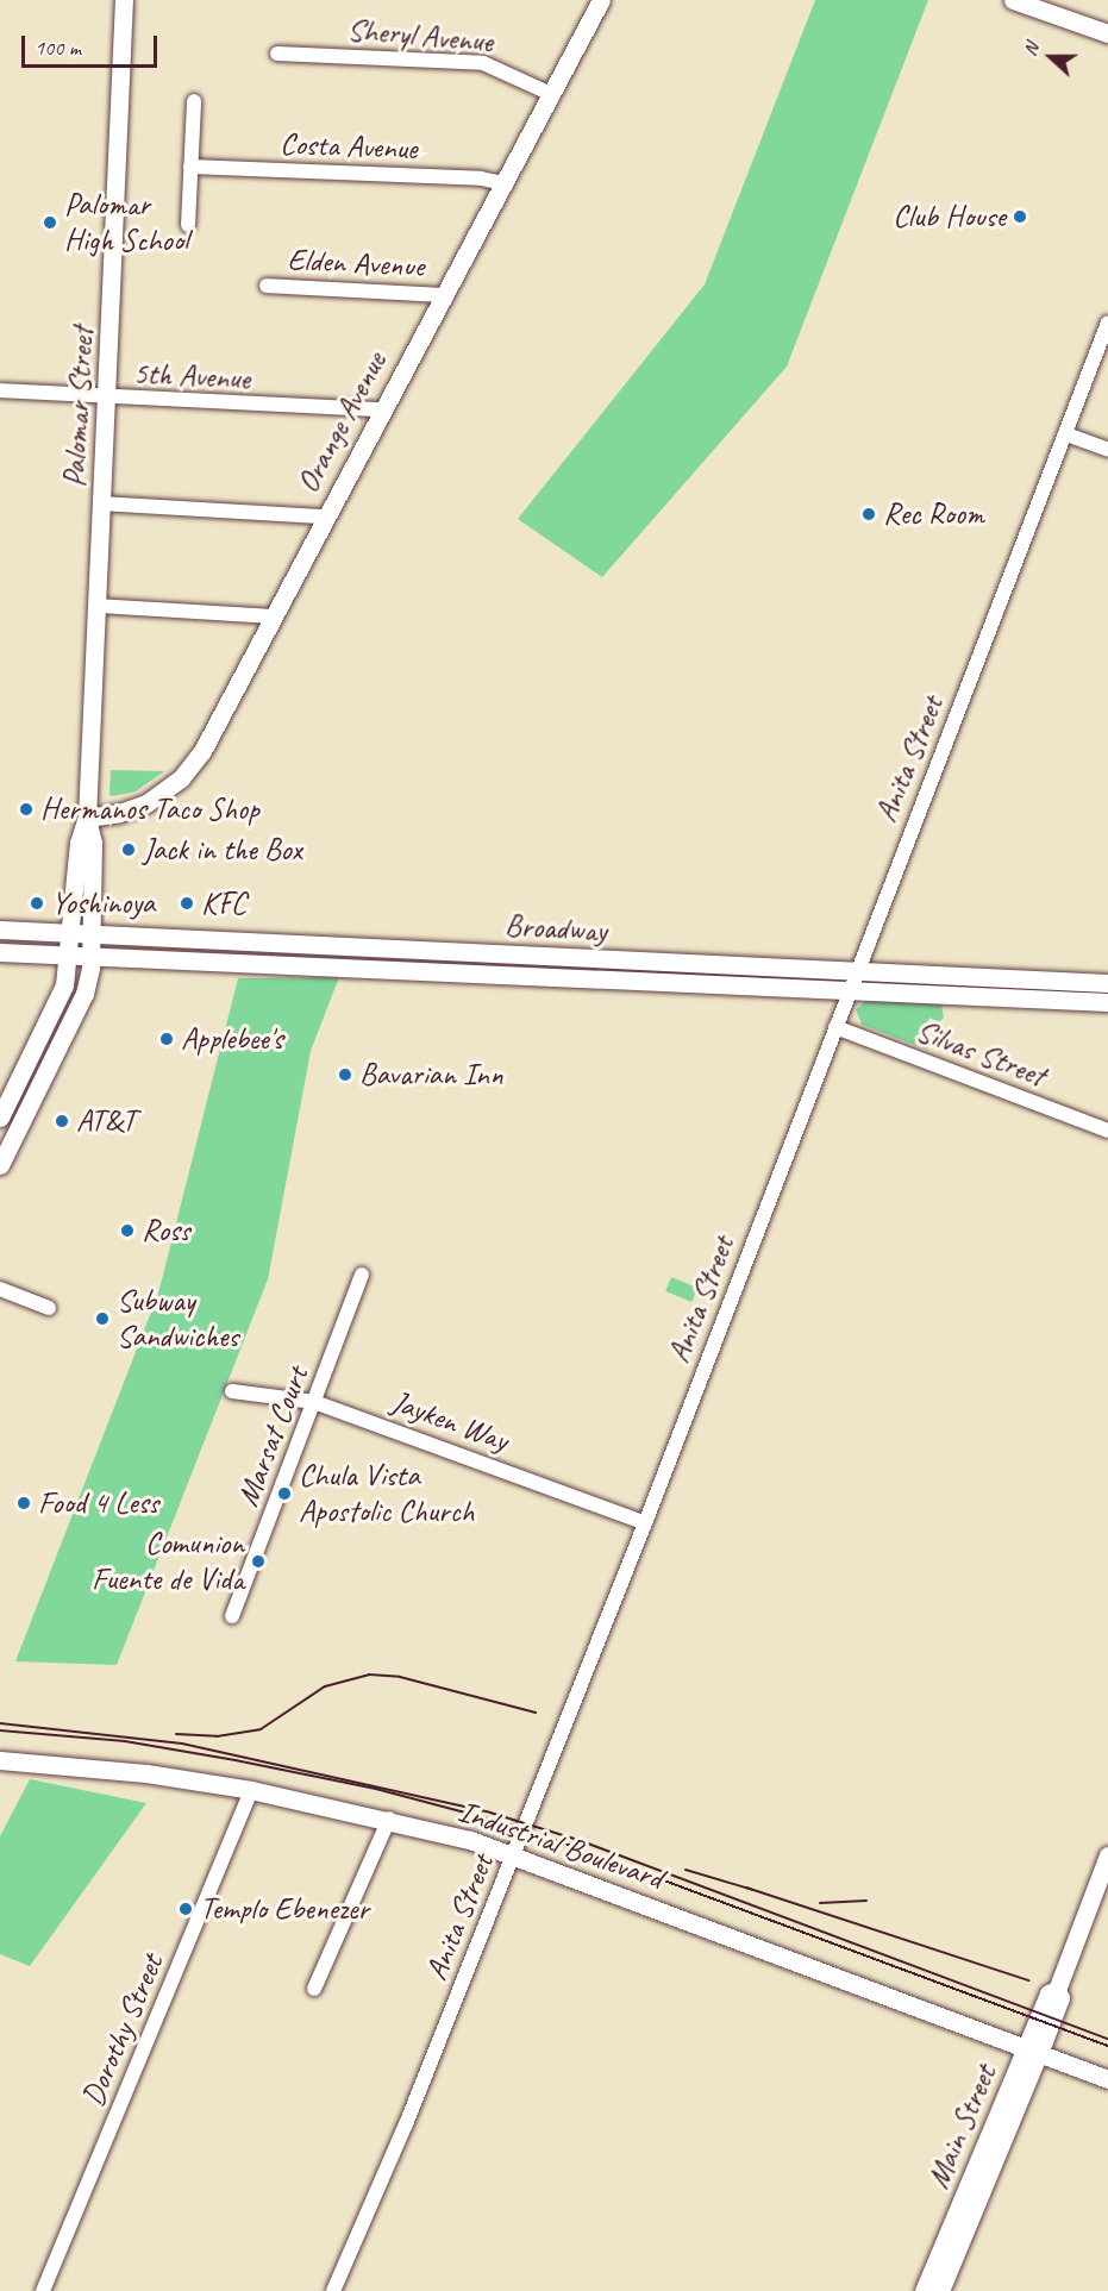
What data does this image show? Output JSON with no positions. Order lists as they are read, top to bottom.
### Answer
{
  "streets": {
    "main road": [
      "Palomar Street",
      "Orange Avenue",
      "Broadway",
      "Industrial Boulevard",
      "Main Street"
    ],
    "street": [
      "Sheryl Avenue",
      "Costa Avenue",
      "Elden Avenue",
      "5th Avenue",
      "Anita Street",
      "Silvas Street",
      "Jayken Way",
      "Marsat Court",
      "Dorothy Street"
    ]
  },
  "crossings": [
    ["Sheryl Avenue", "Orange Avenue"],
    ["Costa Avenue", "Orange Avenue"],
    ["Elden Avenue", "Orange Avenue"],
    ["5th Avenue", "Palomar Street"],
    ["5th Avenue", "Orange Avenue"],
    ["Palomar Street", "Orange Avenue"],
    ["Palomar Street", "Broadway"],
    ["Anita Street", "Broadway"],
    ["Anita Street", "Silvas Street"],
    ["Anita Street", "Jayken Way"],
    ["Anita Street", "Industrial Boulevard"],
    ["Jayken Way", "Marsat Court"],
    ["Industrial Boulevard", "Dorothy Street"],
    ["Industrial Boulevard", "Main Street"]
  ],
  "places": [
    "Club House",
    "Palomar High School",
    "Rec Room",
    "Hermanos Taco Shop",
    "Jack in the Box",
    "Yoshinoya",
    "KFC",
    "Applebee's",
    "Bavarian Inn",
    "AT&T",
    "Ross",
    "Subway Sandwiches",
    "Chula Vista Apostolic Church",
    "Food 4 Less",
    "Comunion Fuente de Vida",
    "Templo Ebenezer"
  ],
  "scale_bar": "100 m",
  "north": "left"
}
